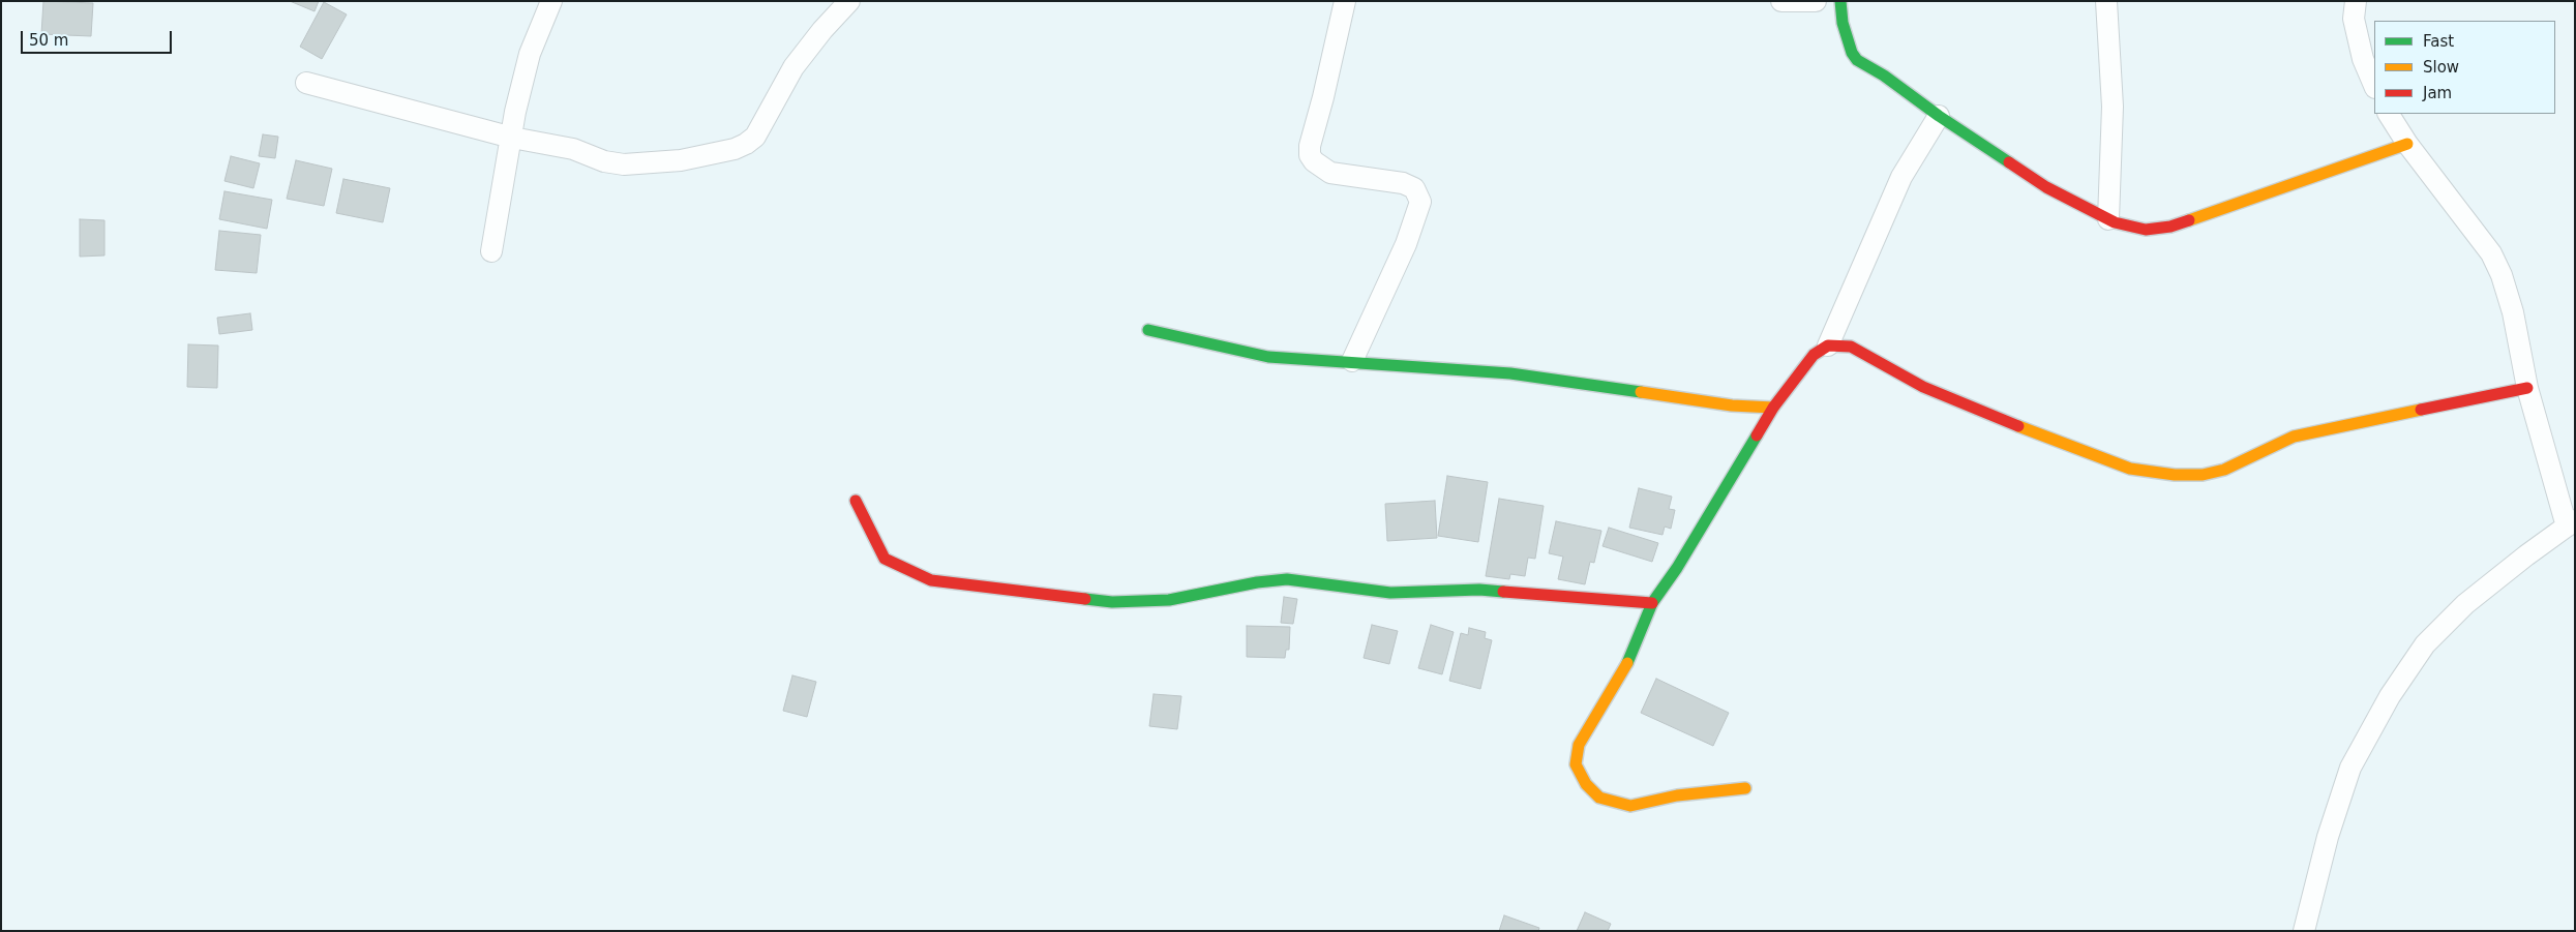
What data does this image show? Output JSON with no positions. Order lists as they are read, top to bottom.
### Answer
{
  "legend": ["Fast", "Slow", "Jam"],
  "scale_bar": "50 m"
}
